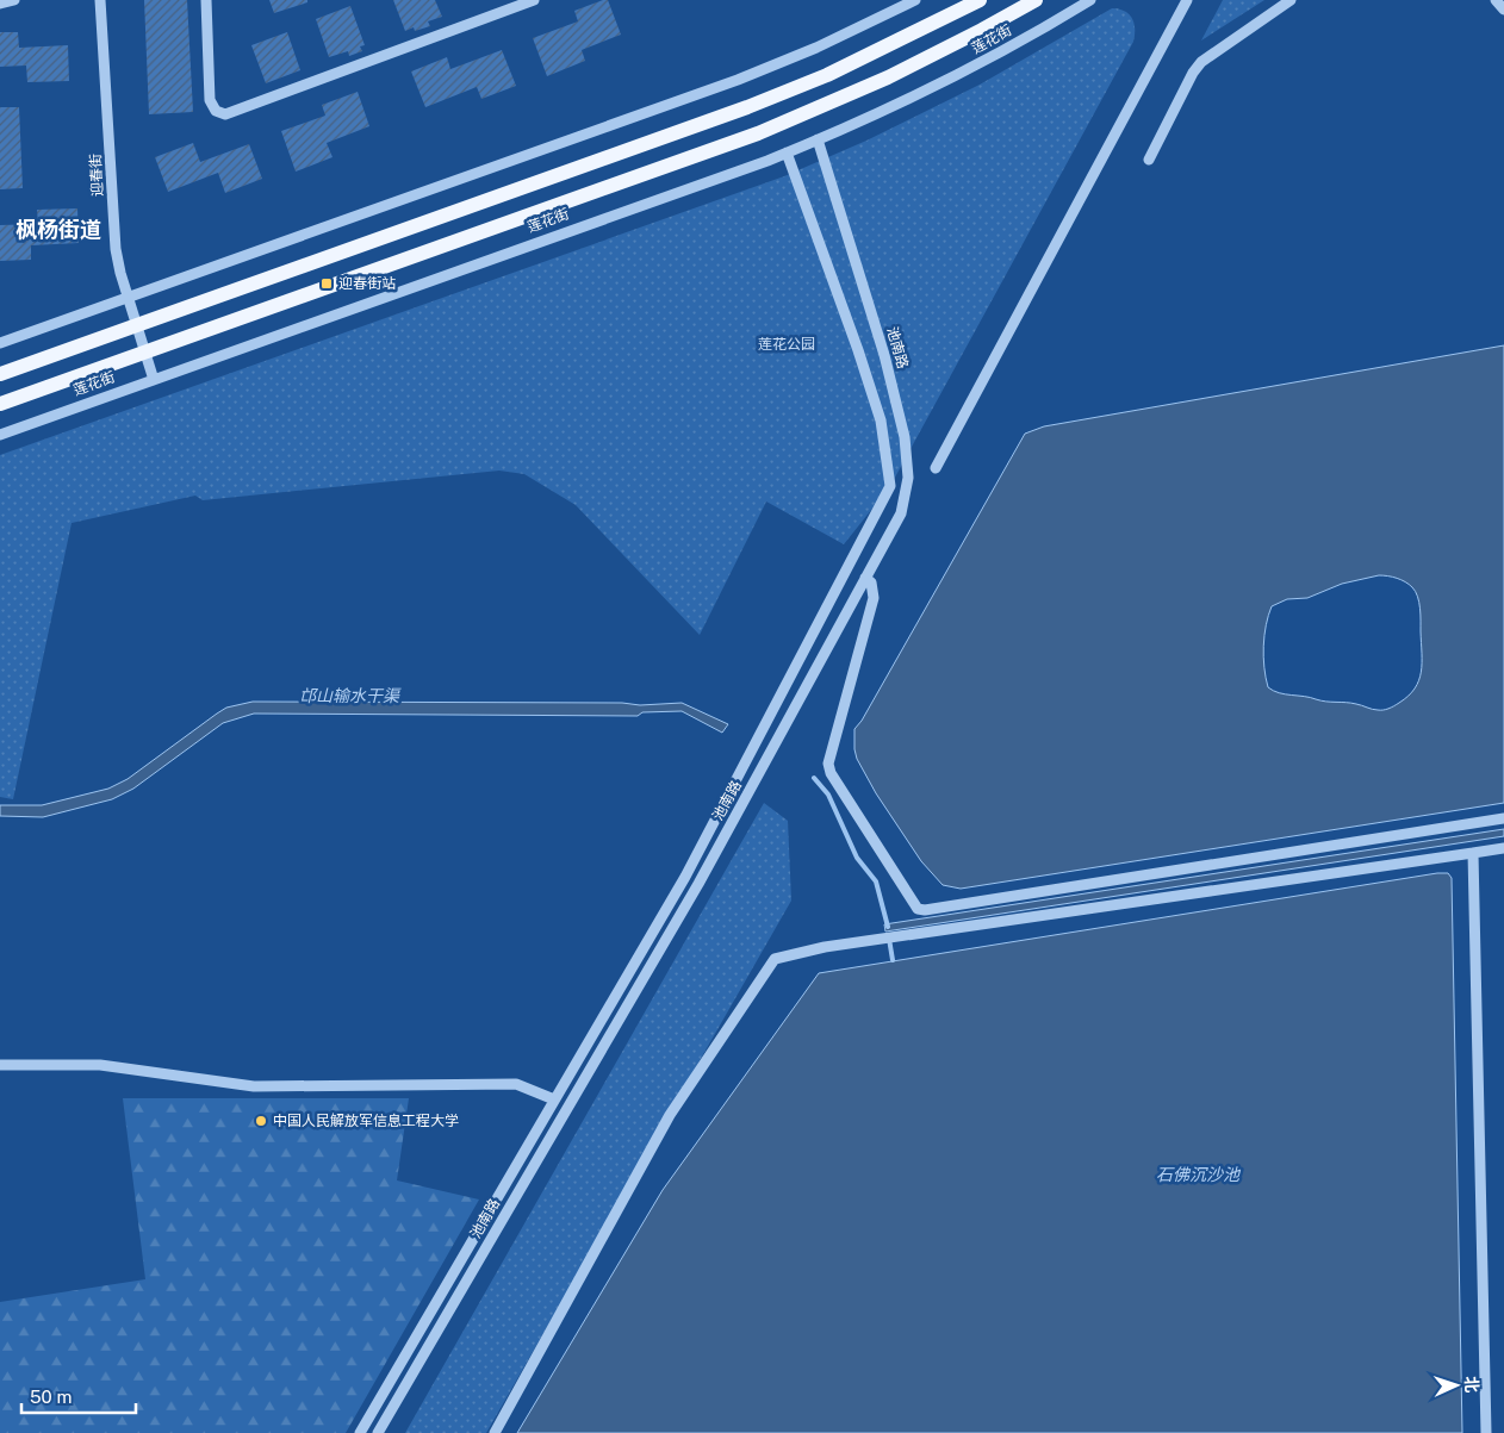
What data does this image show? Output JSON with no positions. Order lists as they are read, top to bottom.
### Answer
{
  "streets": {
    "main road": ["莲花街"],
    "street": ["迎春街", "池南路"]
  },
  "crossings": [
    ["莲花街", "迎春街"],
    ["莲花街", "池南路"]
  ],
  "districts": ["枫杨街道"],
  "water": ["邙山输水干渠", "石佛沉沙池"],
  "parks": ["莲花公园"],
  "places": {
    "transit": ["迎春街站"],
    "other": ["中国人民解放军信息工程大学"]
  },
  "scale_bar": "50 m",
  "north": "right"
}
